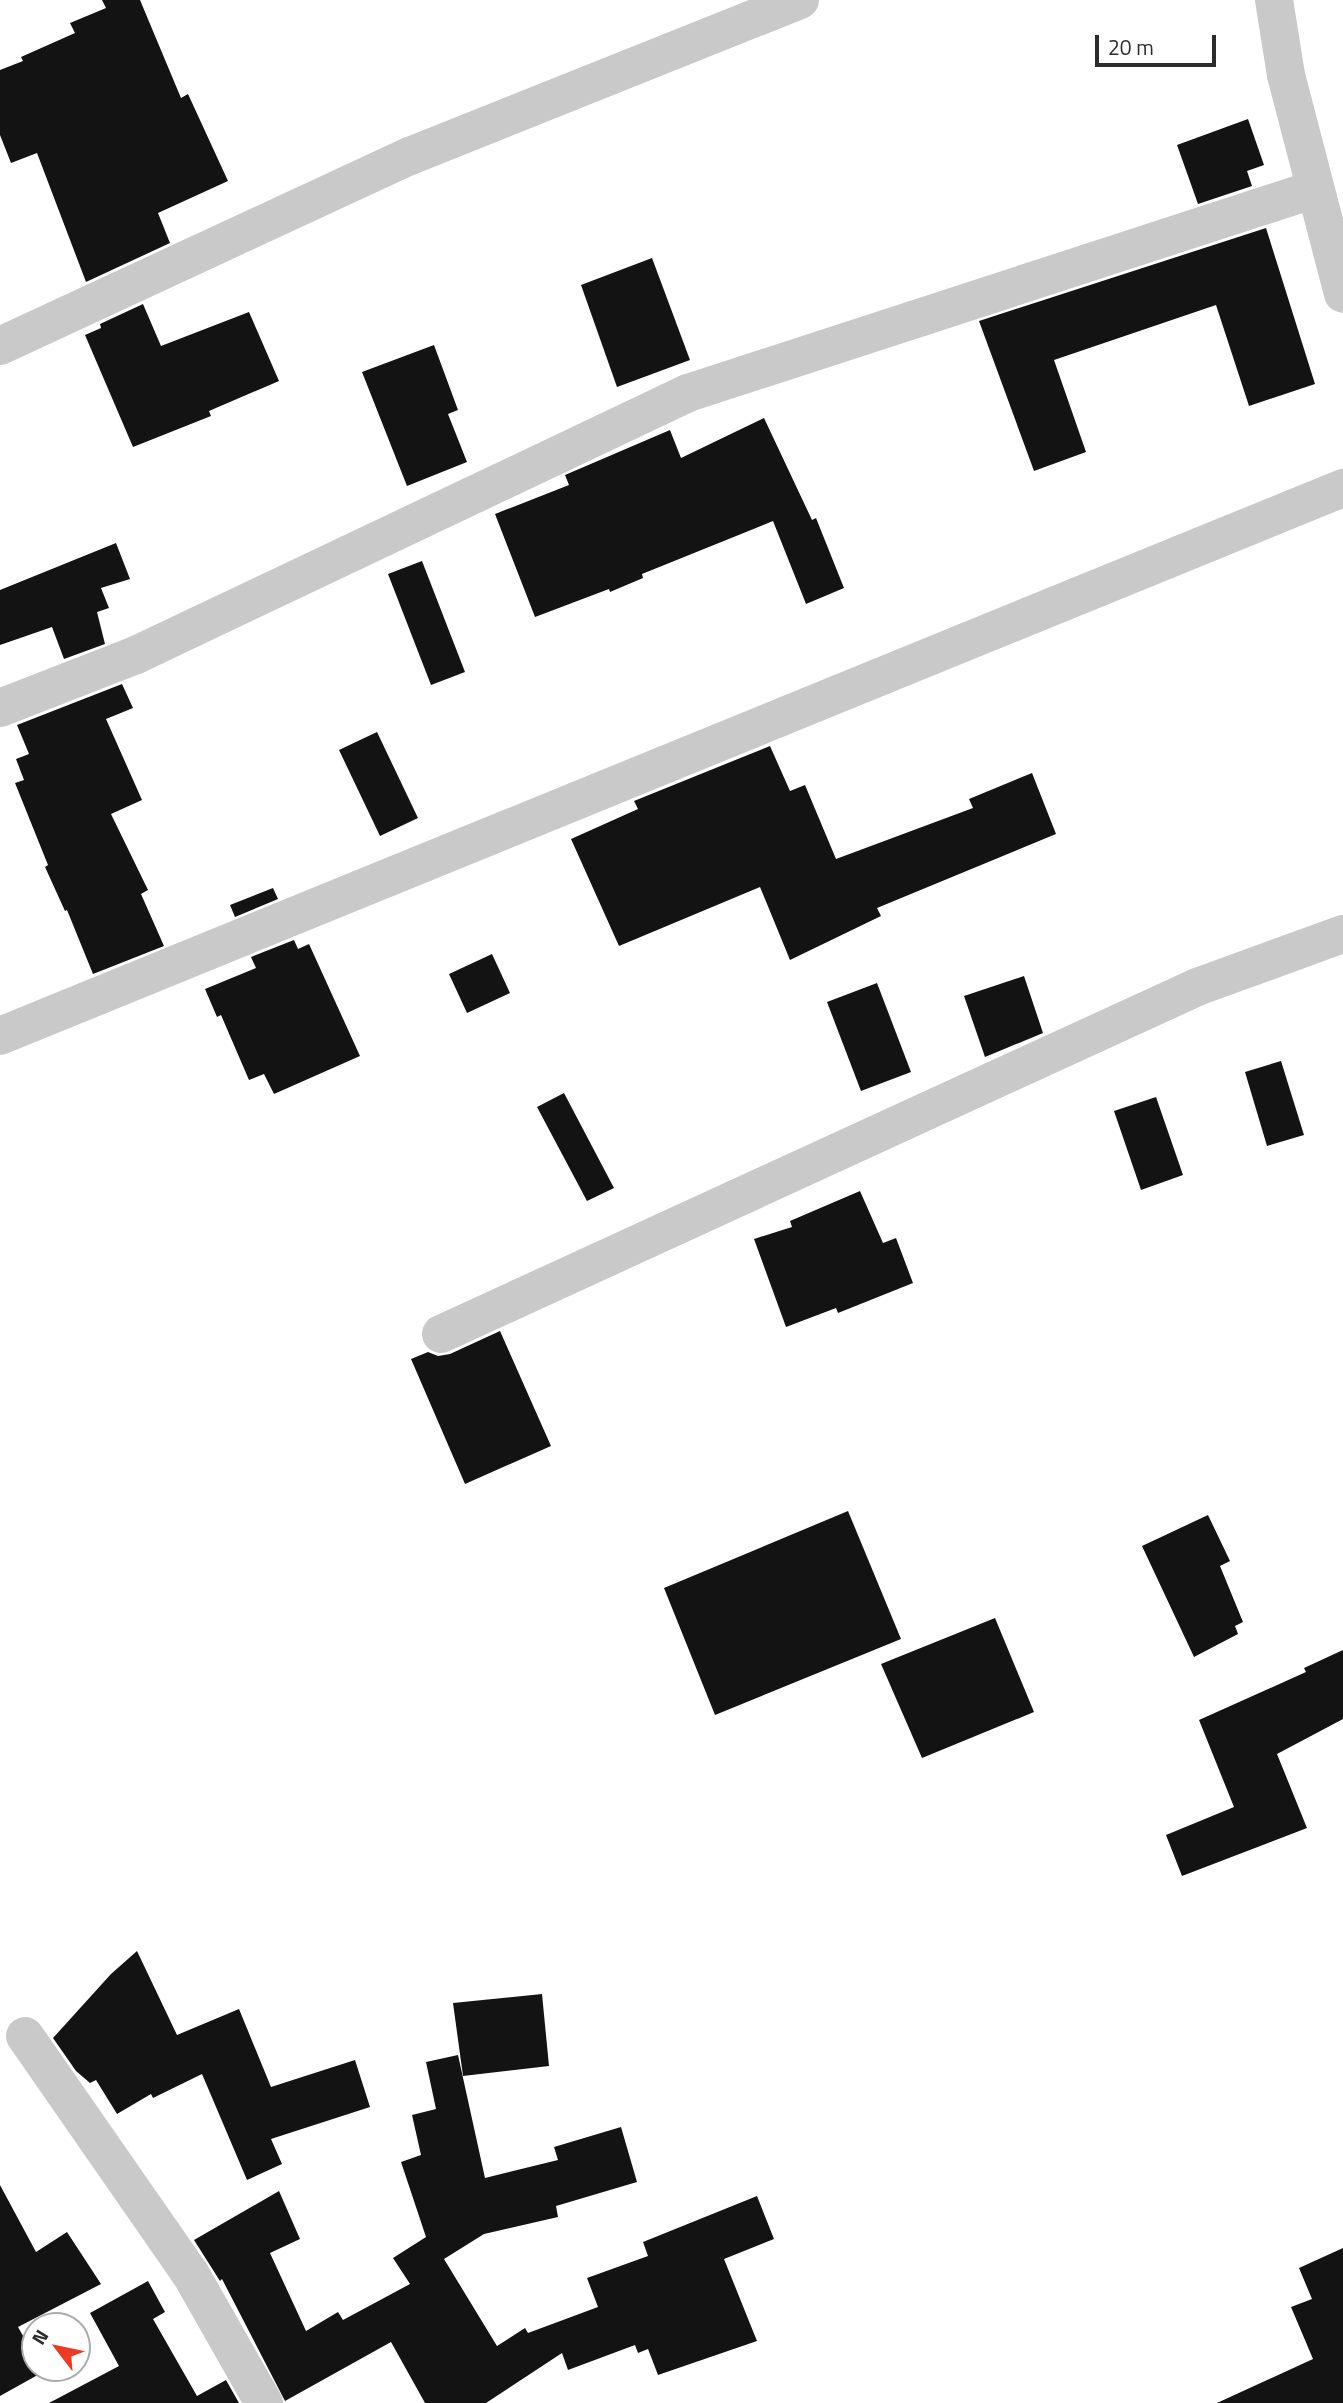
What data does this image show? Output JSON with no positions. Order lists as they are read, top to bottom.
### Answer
{
  "scale_bar": "20 m",
  "north": "top left"
}
